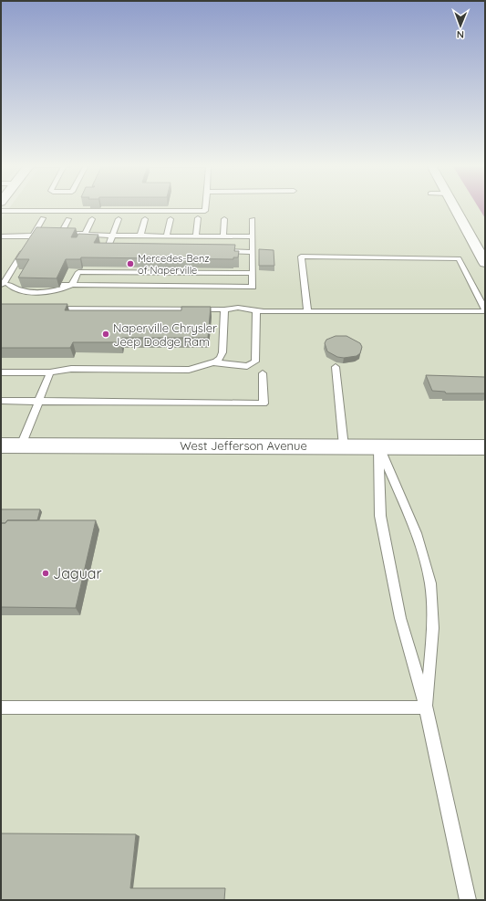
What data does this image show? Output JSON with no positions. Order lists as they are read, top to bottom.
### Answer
{
  "streets": {
    "street": ["West Jefferson Avenue"]
  },
  "places": ["Mercedes-Benz of Naperville", "Naperville Chrysler Jeep Dodge Ram", "Jaguar"],
  "north": "bottom"
}
